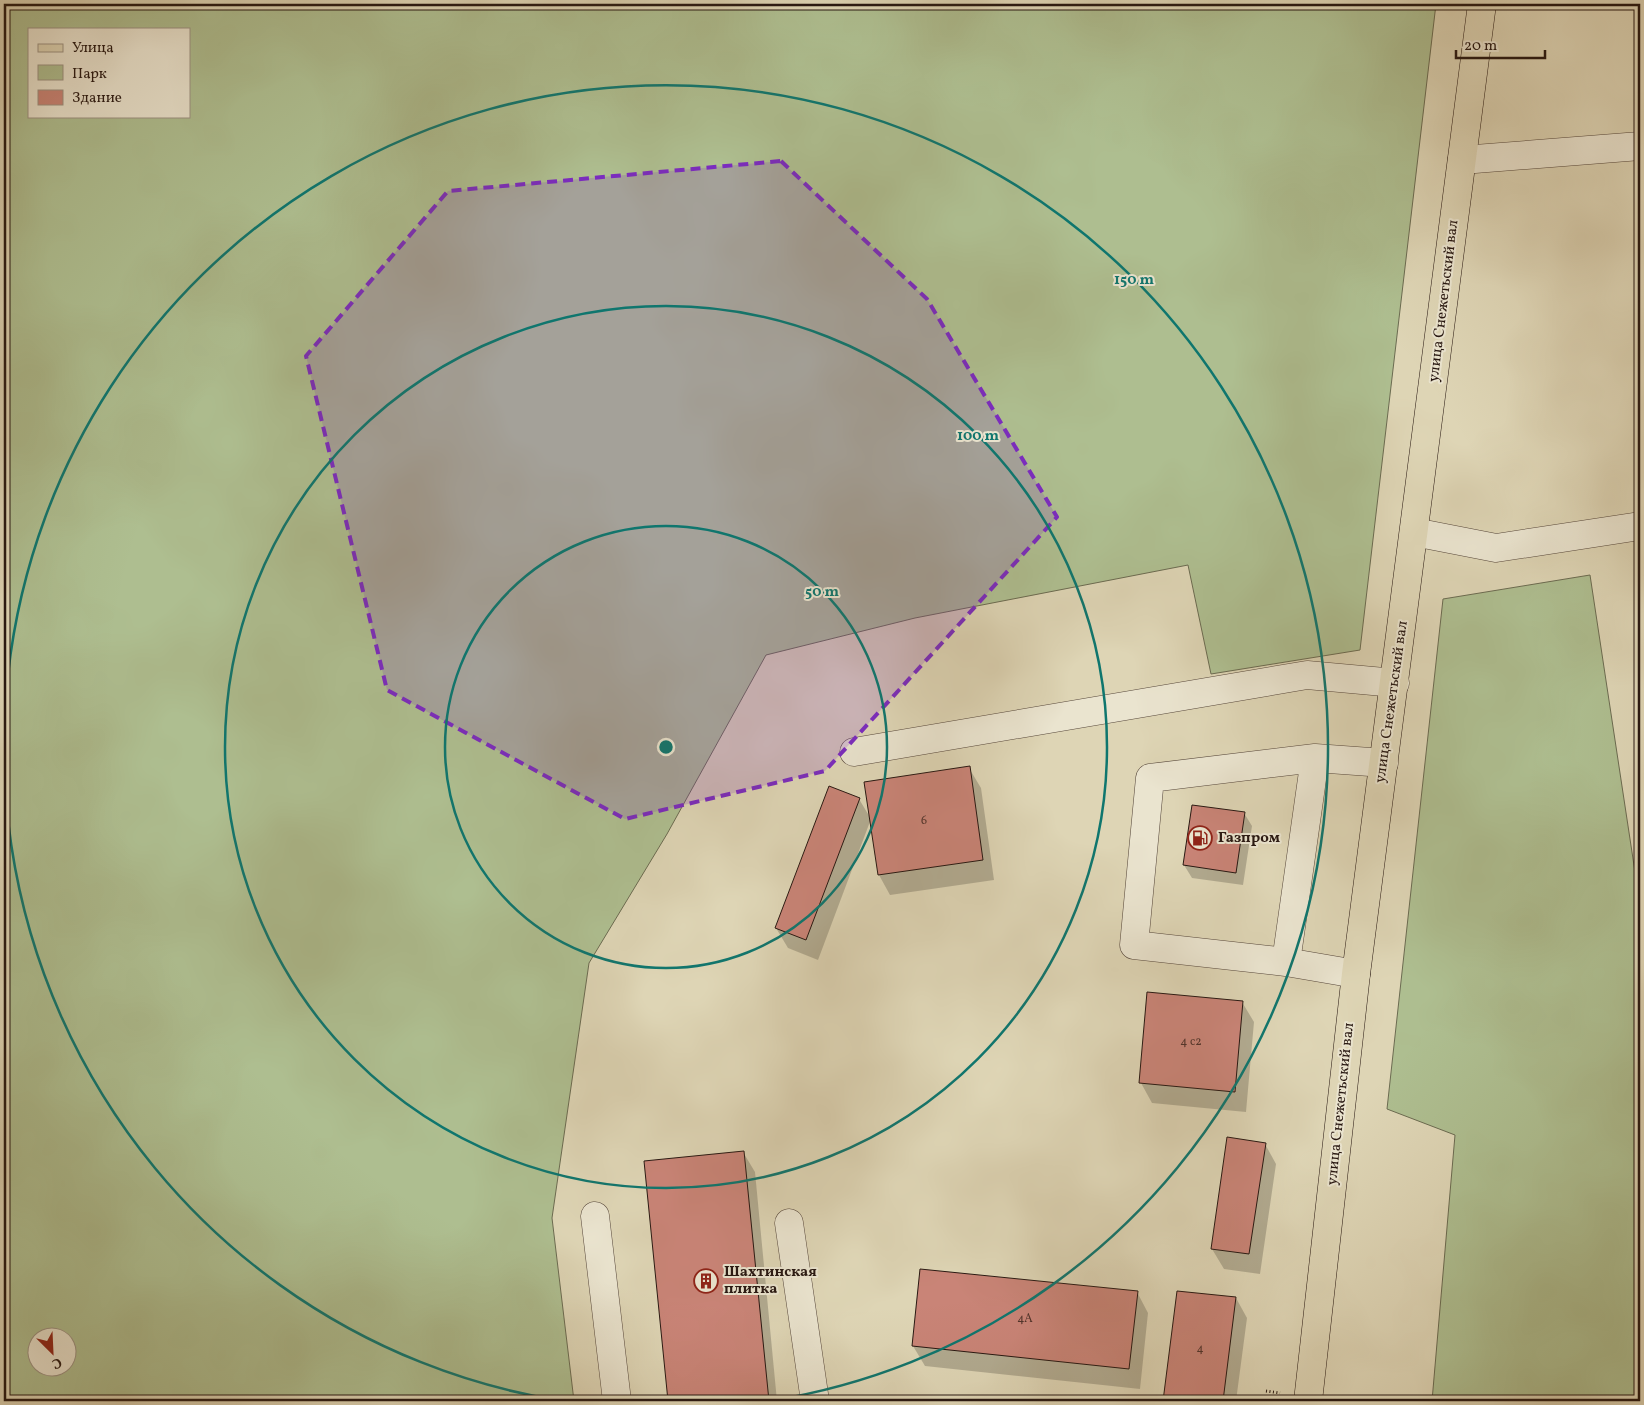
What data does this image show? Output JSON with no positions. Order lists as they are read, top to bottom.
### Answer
{
  "streets": {
    "main road": ["улица Снежетьский вал"]
  },
  "places": {
    "fuel station": ["Газпром"],
    "building": ["Шахтинская плитка"]
  },
  "house_numbers": [
    "6",
    "4 с2",
    "4А",
    "4"
  ],
  "legend": ["Улица", "Парк", "Здание"],
  "scale_bar": "20 m",
  "north": "bottom right",
  "rings": ["150 m", "100 m", "50 m"]
}
